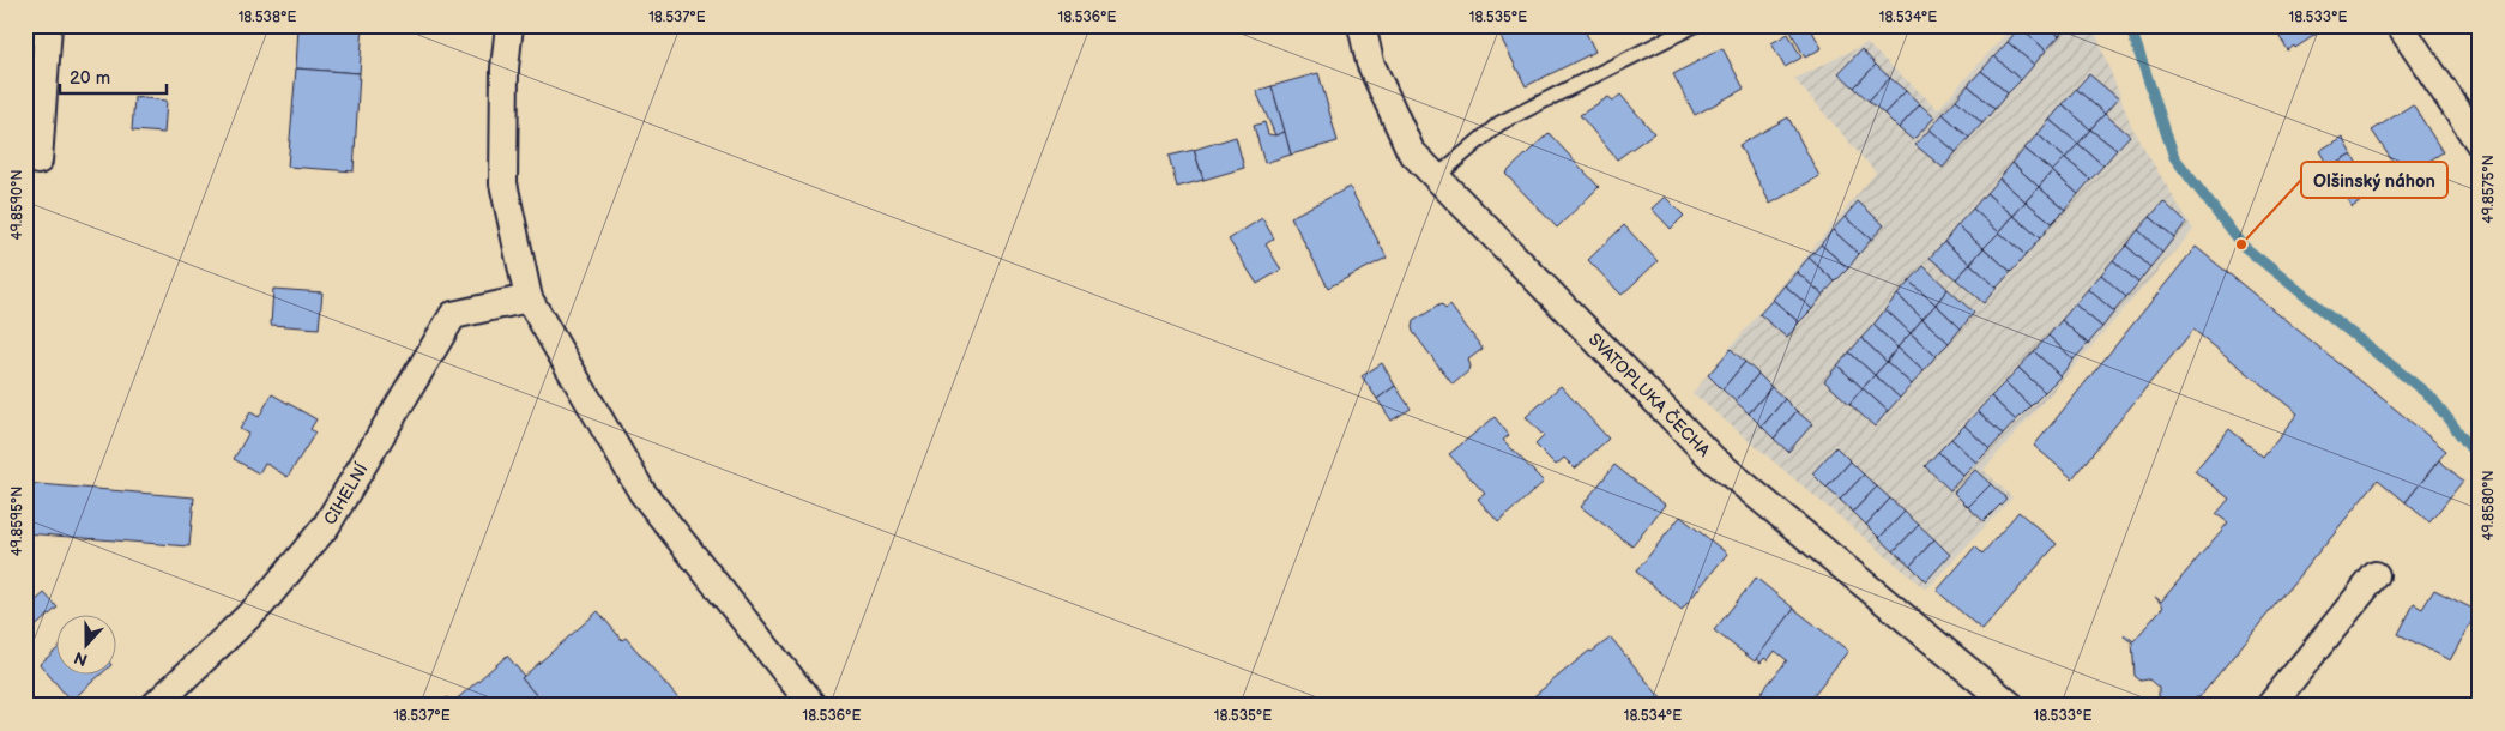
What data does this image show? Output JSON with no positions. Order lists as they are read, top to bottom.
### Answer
{
  "streets": {
    "street": ["SVATOPLUKA ČECHA", "CIHELNÍ"]
  },
  "places": ["Olšinský náhon"],
  "scale_bar": "20 m",
  "north": "bottom",
  "coordinates": [
    "18.538°E",
    "18.537°E",
    "18.536°E",
    "18.535°E",
    "18.534°E",
    "18.533°E",
    "49.8575°N",
    "49.8590°N",
    "49.8580°N",
    "49.8595°N"
  ]
}
